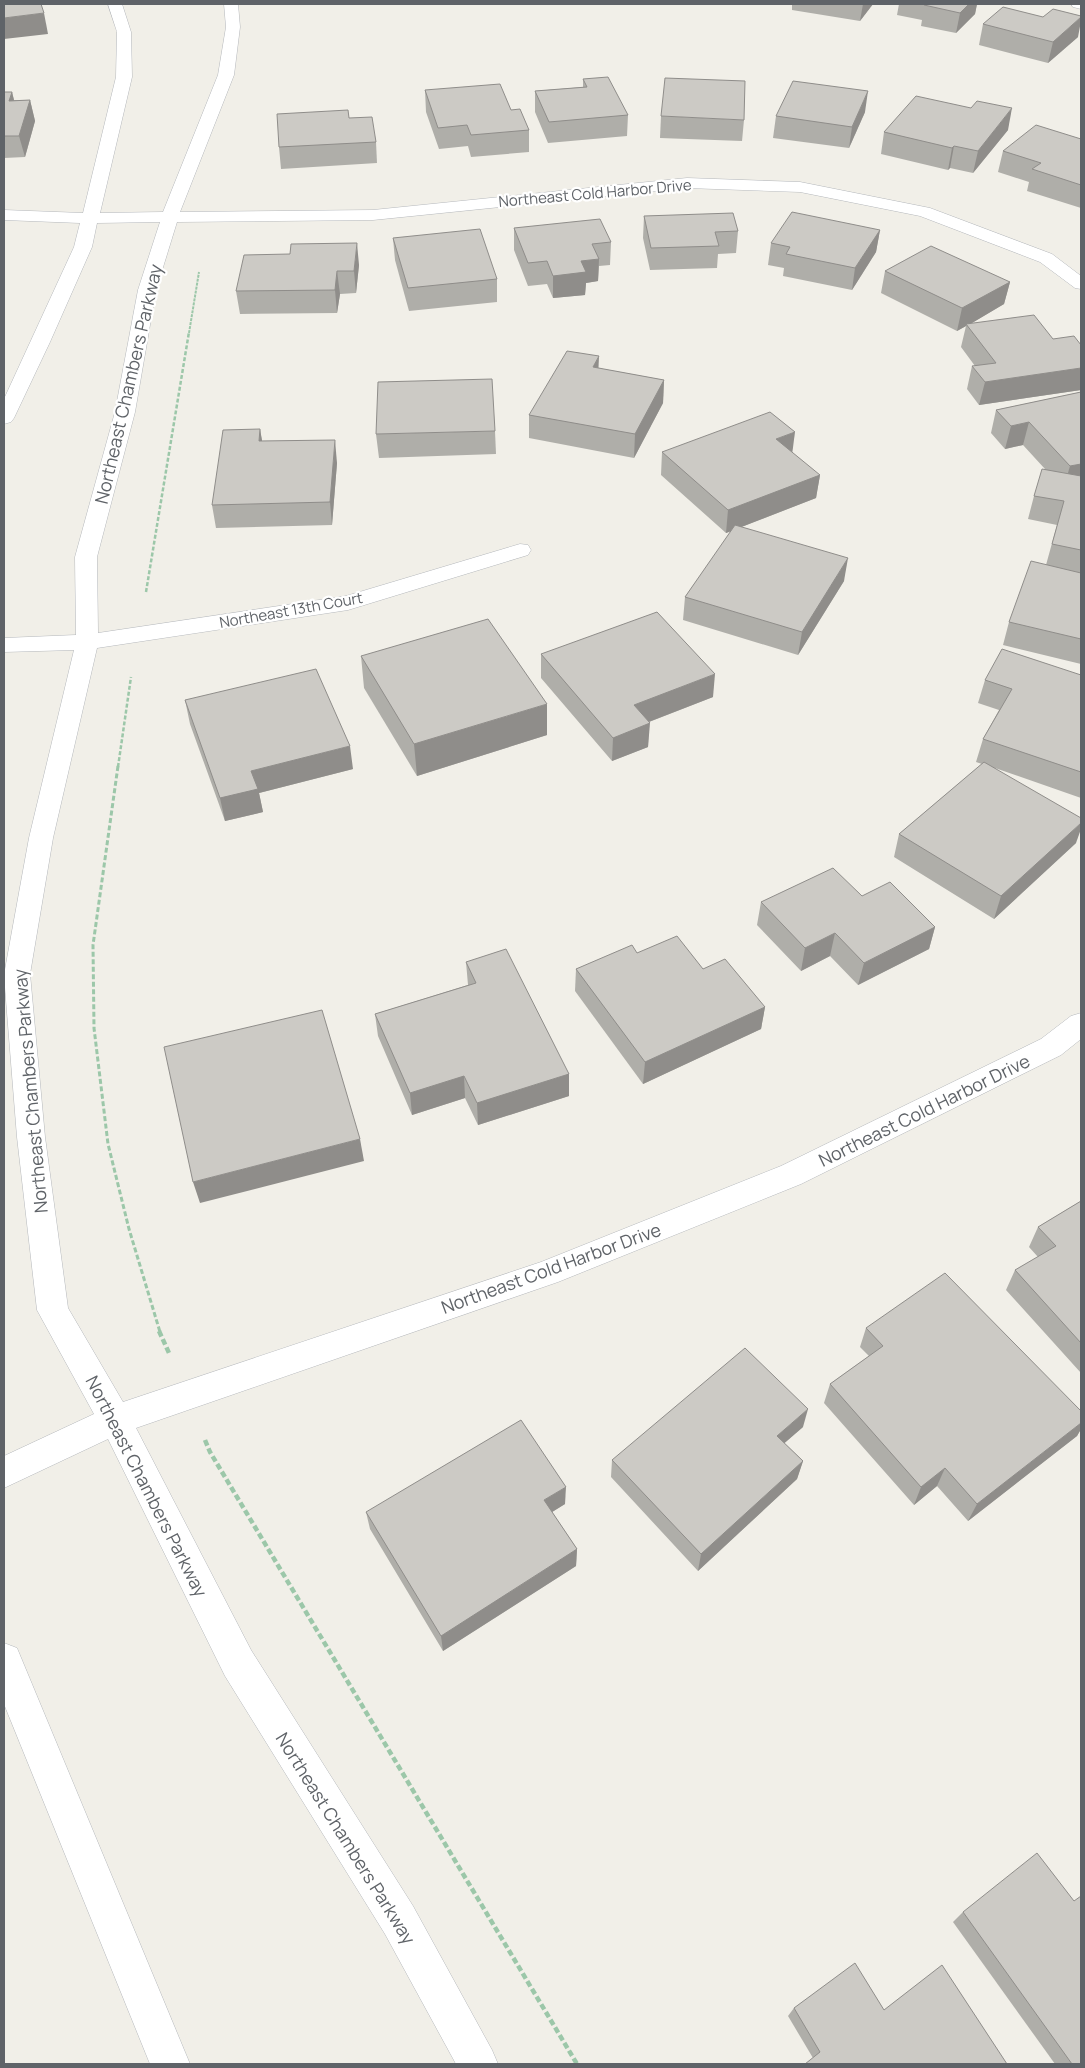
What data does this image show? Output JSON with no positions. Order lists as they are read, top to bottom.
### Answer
{
  "streets": {
    "street": ["Northeast Cold Harbor Drive", "Northeast Chambers Parkway", "Northeast 13th Court"]
  },
  "crossings": [
    ["Northeast Cold Harbor Drive", "Northeast Chambers Parkway"],
    ["Northeast Chambers Parkway", "Northeast 13th Court"]
  ]
}
